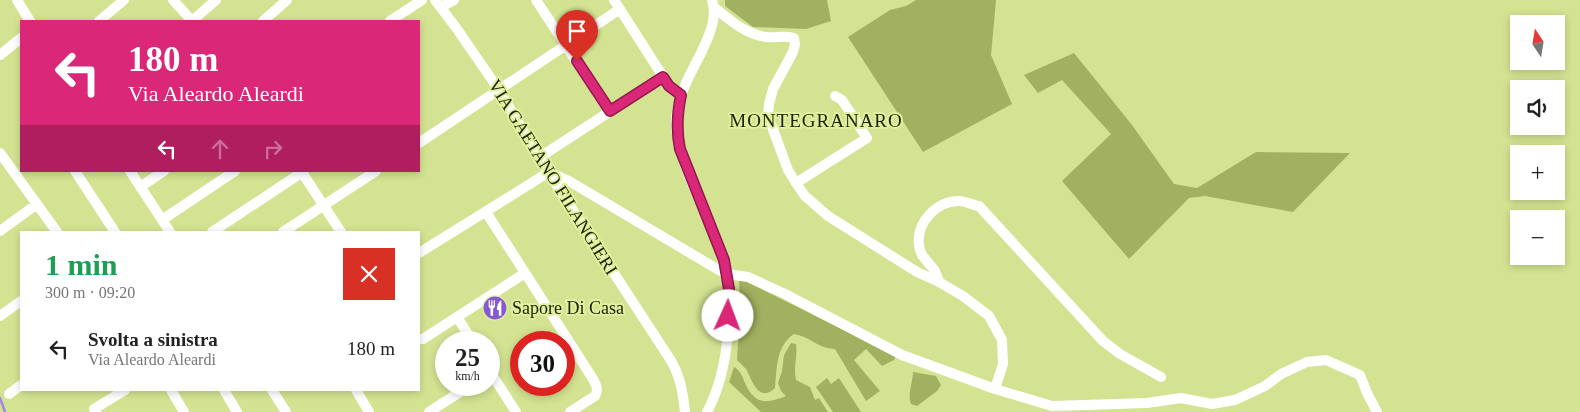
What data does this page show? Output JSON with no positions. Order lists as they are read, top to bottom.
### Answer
{
  "streets": {
    "street": ["VIA GAETANO FILANGIERI"]
  },
  "districts": ["MONTEGRANARO"],
  "places": {
    "restaurant": ["Sapore Di Casa"]
  },
  "north": "top",
  "page": {
    "map_buttons": ["+", "−"],
    "turn": ["180 m", "Via Aleardo Aleardi"],
    "heading": ["1 min", "300 m · 09:20"],
    "list": [
      {
        "name": "Svolta a sinistra",
        "note": "Via Aleardo Aleardi",
        "value": "180 m"
      }
    ],
    "speed": "25 km/h",
    "limit": "30"
  }
}
